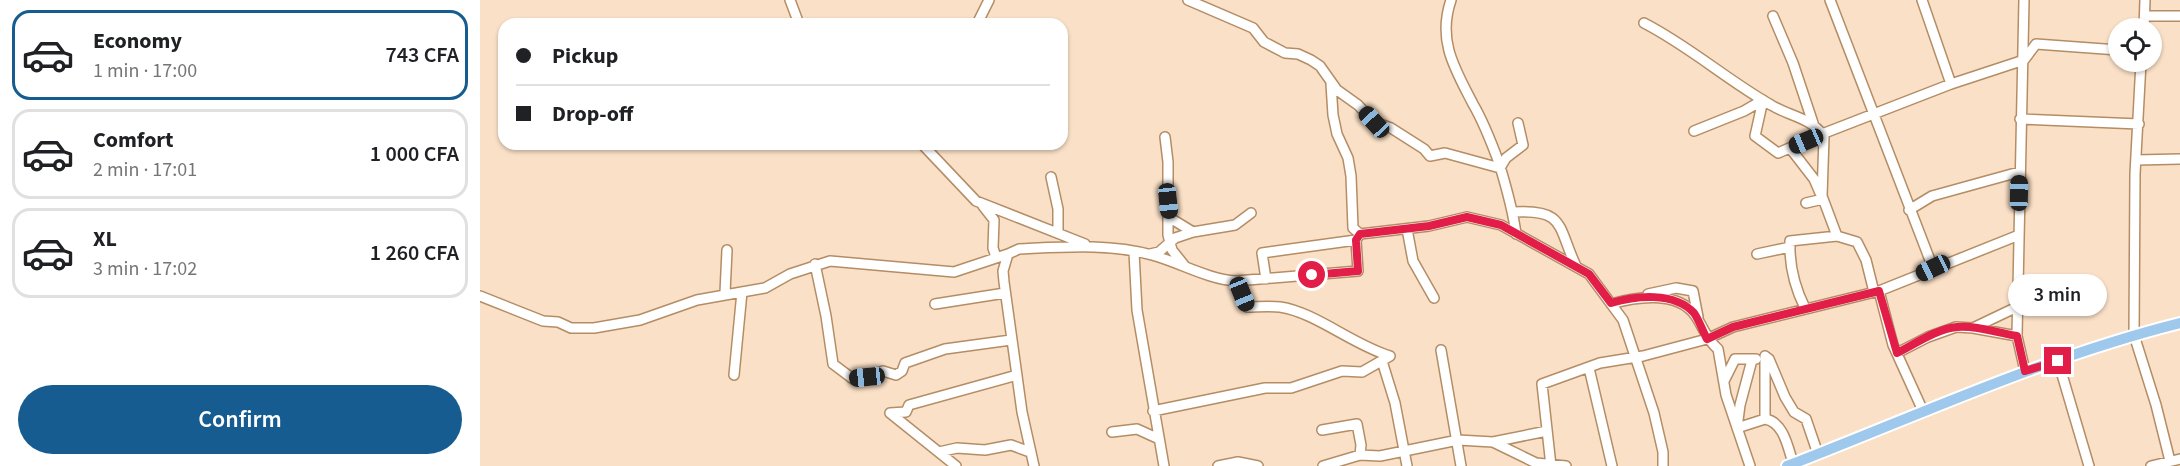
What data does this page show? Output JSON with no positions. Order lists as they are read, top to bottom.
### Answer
{
  "page": {
    "list": [
      {
        "name": "Economy",
        "note": "1 min · 17:00",
        "value": "743 CFA"
      },
      {
        "name": "Comfort",
        "note": "2 min · 17:01",
        "value": "1 000 CFA"
      },
      {
        "name": "XL",
        "note": "3 min · 17:02",
        "value": "1 260 CFA"
      }
    ],
    "banner": ["Pickup", "Drop-off"],
    "bubble": "3 min",
    "buttons": "Confirm"
  }
}
